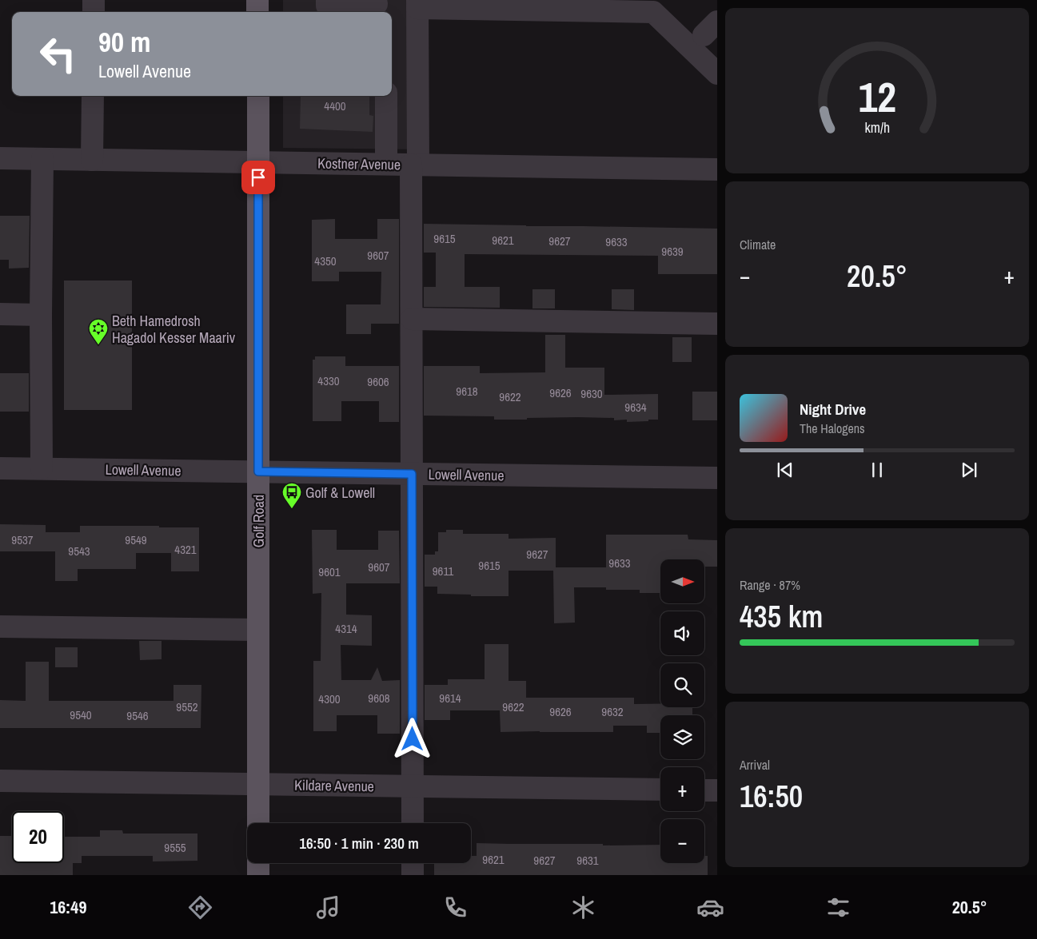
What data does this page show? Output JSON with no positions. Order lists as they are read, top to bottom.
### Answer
{
  "streets": {
    "main road": ["Golf Road"],
    "street": ["Kostner Avenue", "Lowell Avenue", "Kildare Avenue"]
  },
  "crossings": [
    ["Kostner Avenue", "Golf Road"],
    ["Lowell Avenue", "Golf Road"],
    ["Golf Road", "Kildare Avenue"]
  ],
  "places": {
    "synagogue": ["Beth Hamedrosh Hagadol Kesser Maariv"],
    "bus stop": ["Golf & Lowell"]
  },
  "house_numbers": [
    "4400",
    "9615",
    "9621",
    "9627",
    "9633",
    "9639",
    "9607",
    "4350",
    "4330",
    "9606",
    "9618",
    "9626",
    "9630",
    "9622",
    "9634",
    "9537",
    "9549",
    "4321",
    "9543",
    "9627",
    "9633",
    "9615",
    "9607",
    "9611",
    "9601",
    "4314",
    "9608",
    "9614",
    "4300",
    "9552",
    "9622",
    "9626",
    "9632",
    "9540",
    "9546",
    "9555",
    "9621",
    "9627",
    "9631"
  ],
  "north": "right",
  "page": {
    "turn": ["90 m", "Lowell Avenue"],
    "tile": [
      "Climate",
      ["Range · 87%", "435 km"],
      ["Arrival", "16:50"]
    ],
    "heat": ["−", "20.5°", "+"],
    "song": ["Night Drive", "The Halogens"],
    "map_buttons": ["+", "−"],
    "limit": "20",
    "trip": "16:50 · 1 min · 230 m",
    "tabs": ["16:49", "20.5°"],
    "gauge": ["12", "km/h"]
  }
}
